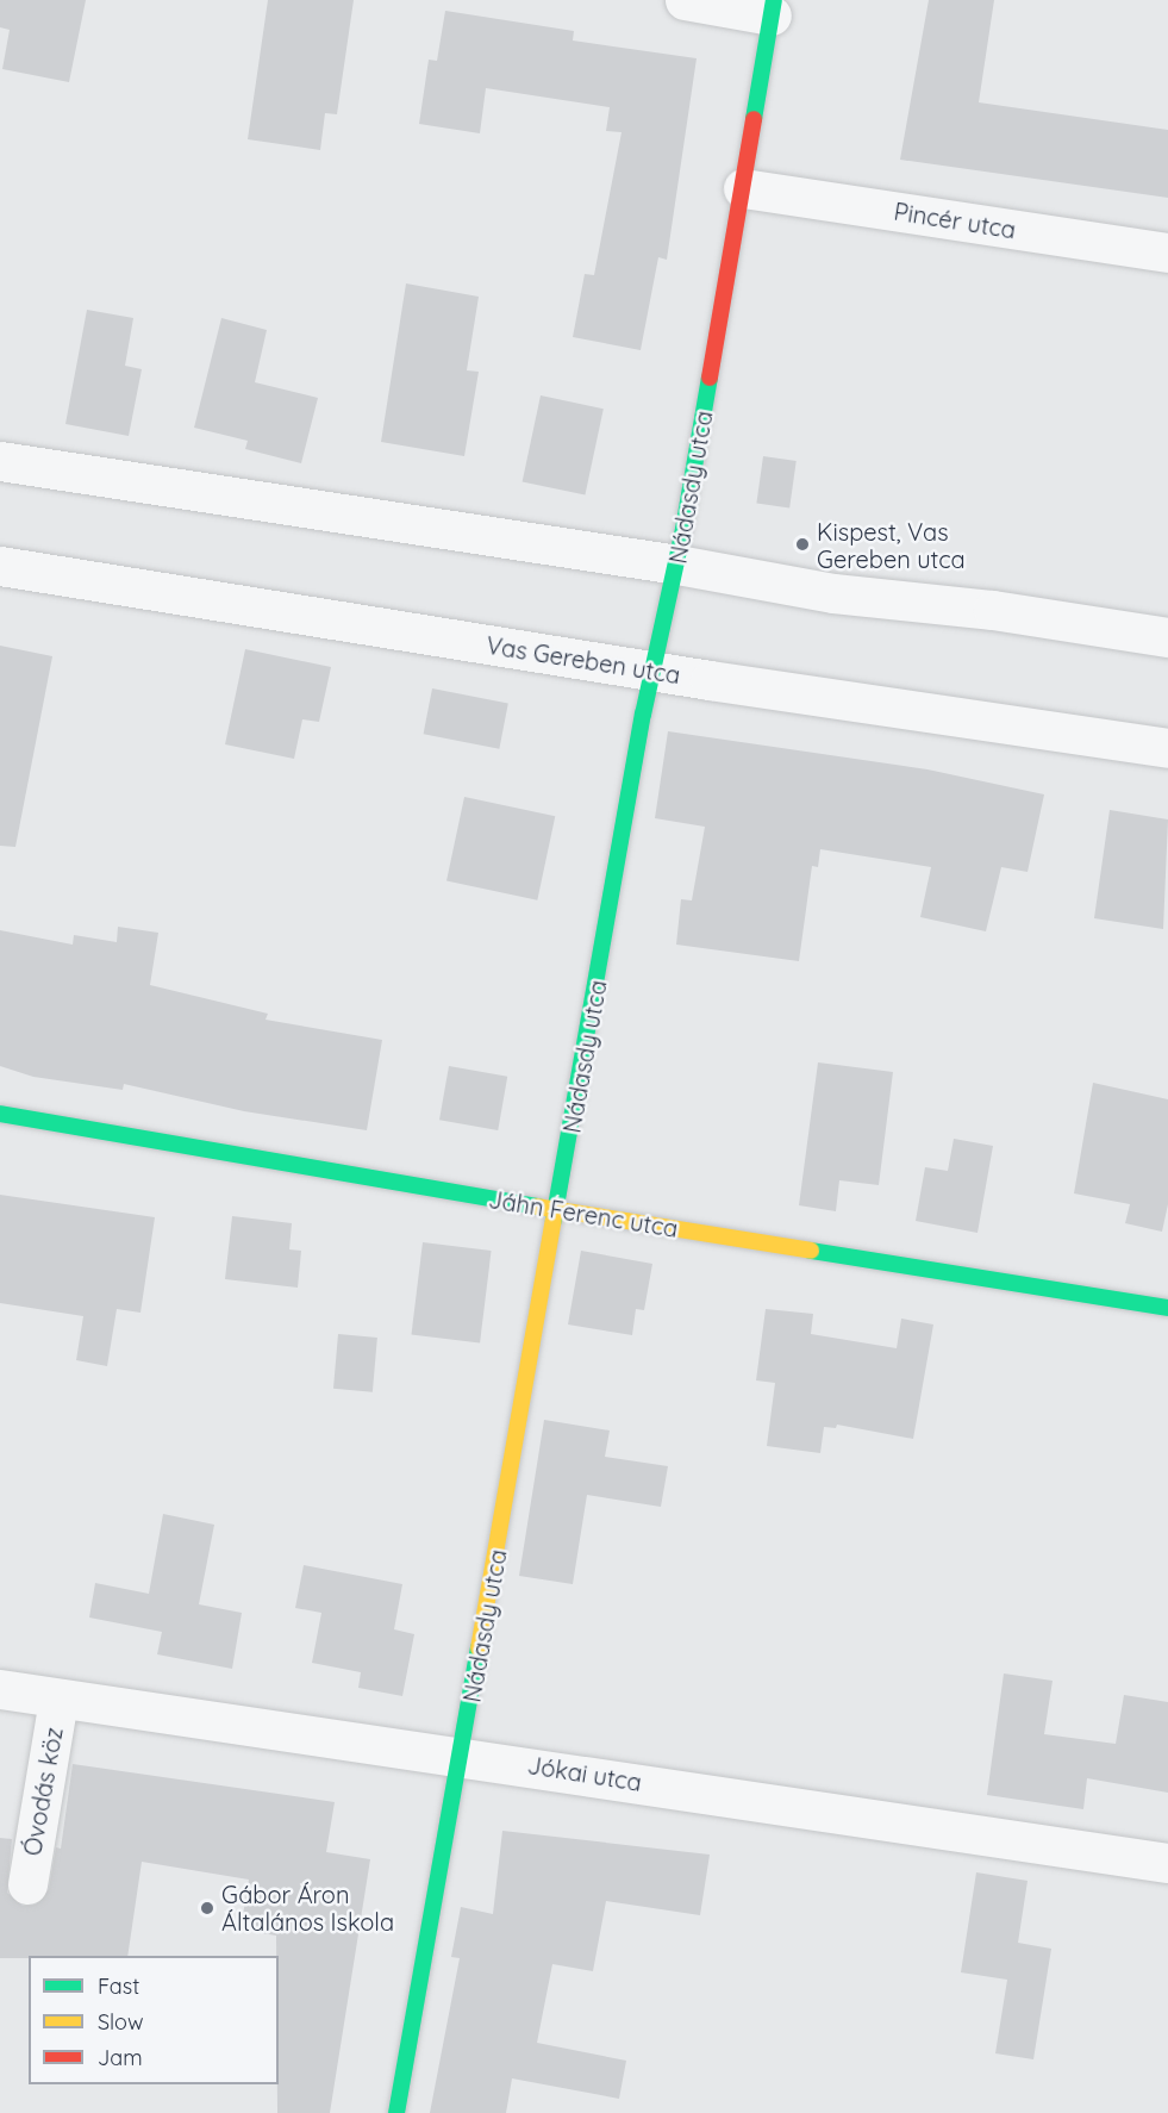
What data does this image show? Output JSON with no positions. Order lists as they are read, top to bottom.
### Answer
{
  "streets": {
    "street": [
      "Pincér utca",
      "Nádasdy utca",
      "Vas Gereben utca",
      "Jáhn Ferenc utca",
      "Jókai utca",
      "Óvodás köz"
    ]
  },
  "crossings": [
    ["Pincér utca", "Nádasdy utca"],
    ["Nádasdy utca", "Vas Gereben utca"],
    ["Nádasdy utca", "Jáhn Ferenc utca"],
    ["Nádasdy utca", "Jókai utca"],
    ["Jókai utca", "Óvodás köz"]
  ],
  "places": ["Kispest, Vas Gereben utca", "Gábor Áron Általános Iskola"],
  "legend": ["Fast", "Slow", "Jam"]
}
